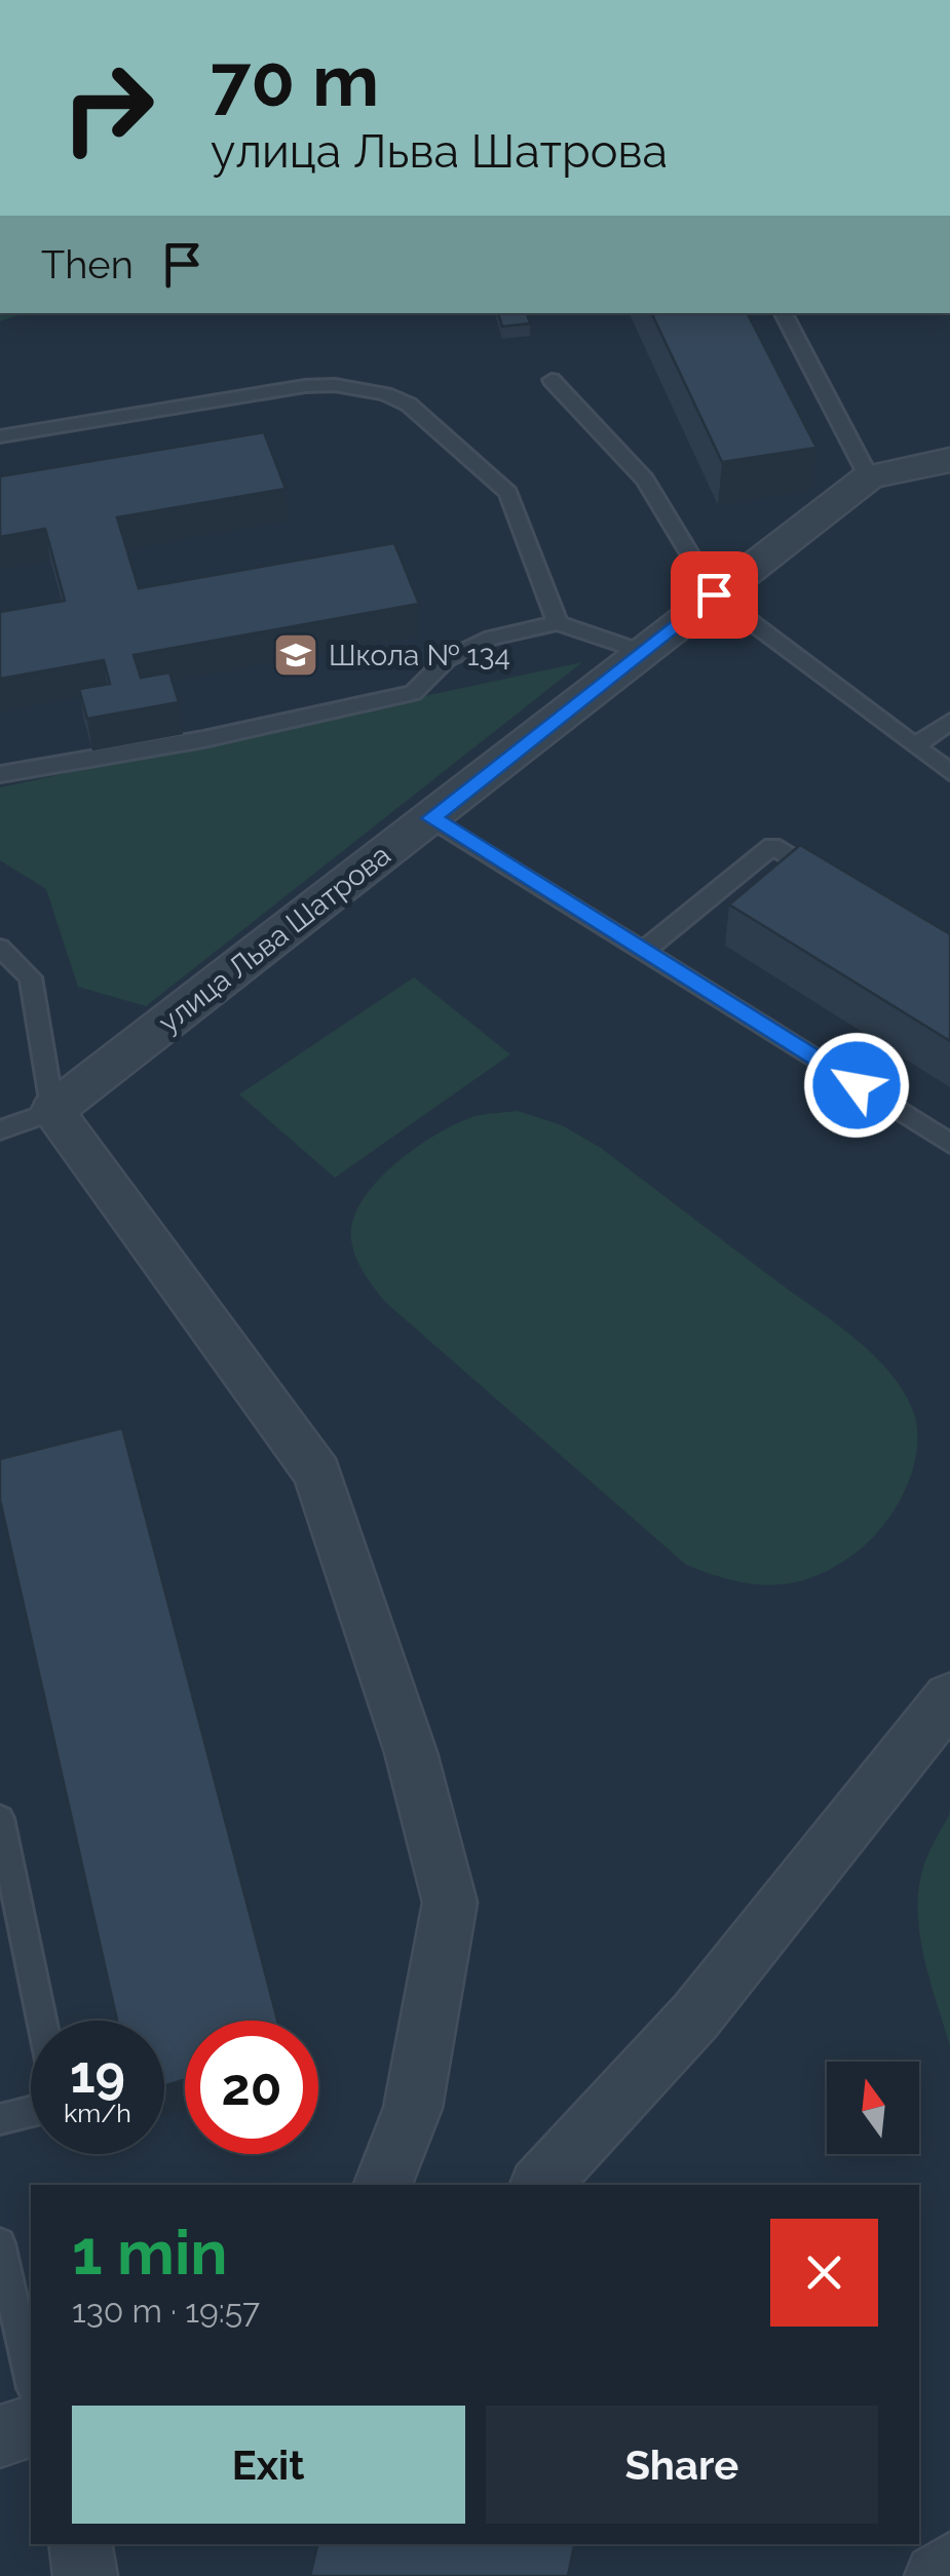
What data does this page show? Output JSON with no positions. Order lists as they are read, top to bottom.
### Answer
{
  "streets": {
    "street": ["улица Льва Шатрова"]
  },
  "places": {
    "school or university": ["Школа № 134"]
  },
  "north": "top",
  "page": {
    "turn": ["70 m", "улица Льва Шатрова"],
    "then": "Then",
    "speed": "19 km/h",
    "limit": "20",
    "heading": ["1 min", "130 m · 19:57"],
    "buttons": ["Exit", "Share"]
  }
}
